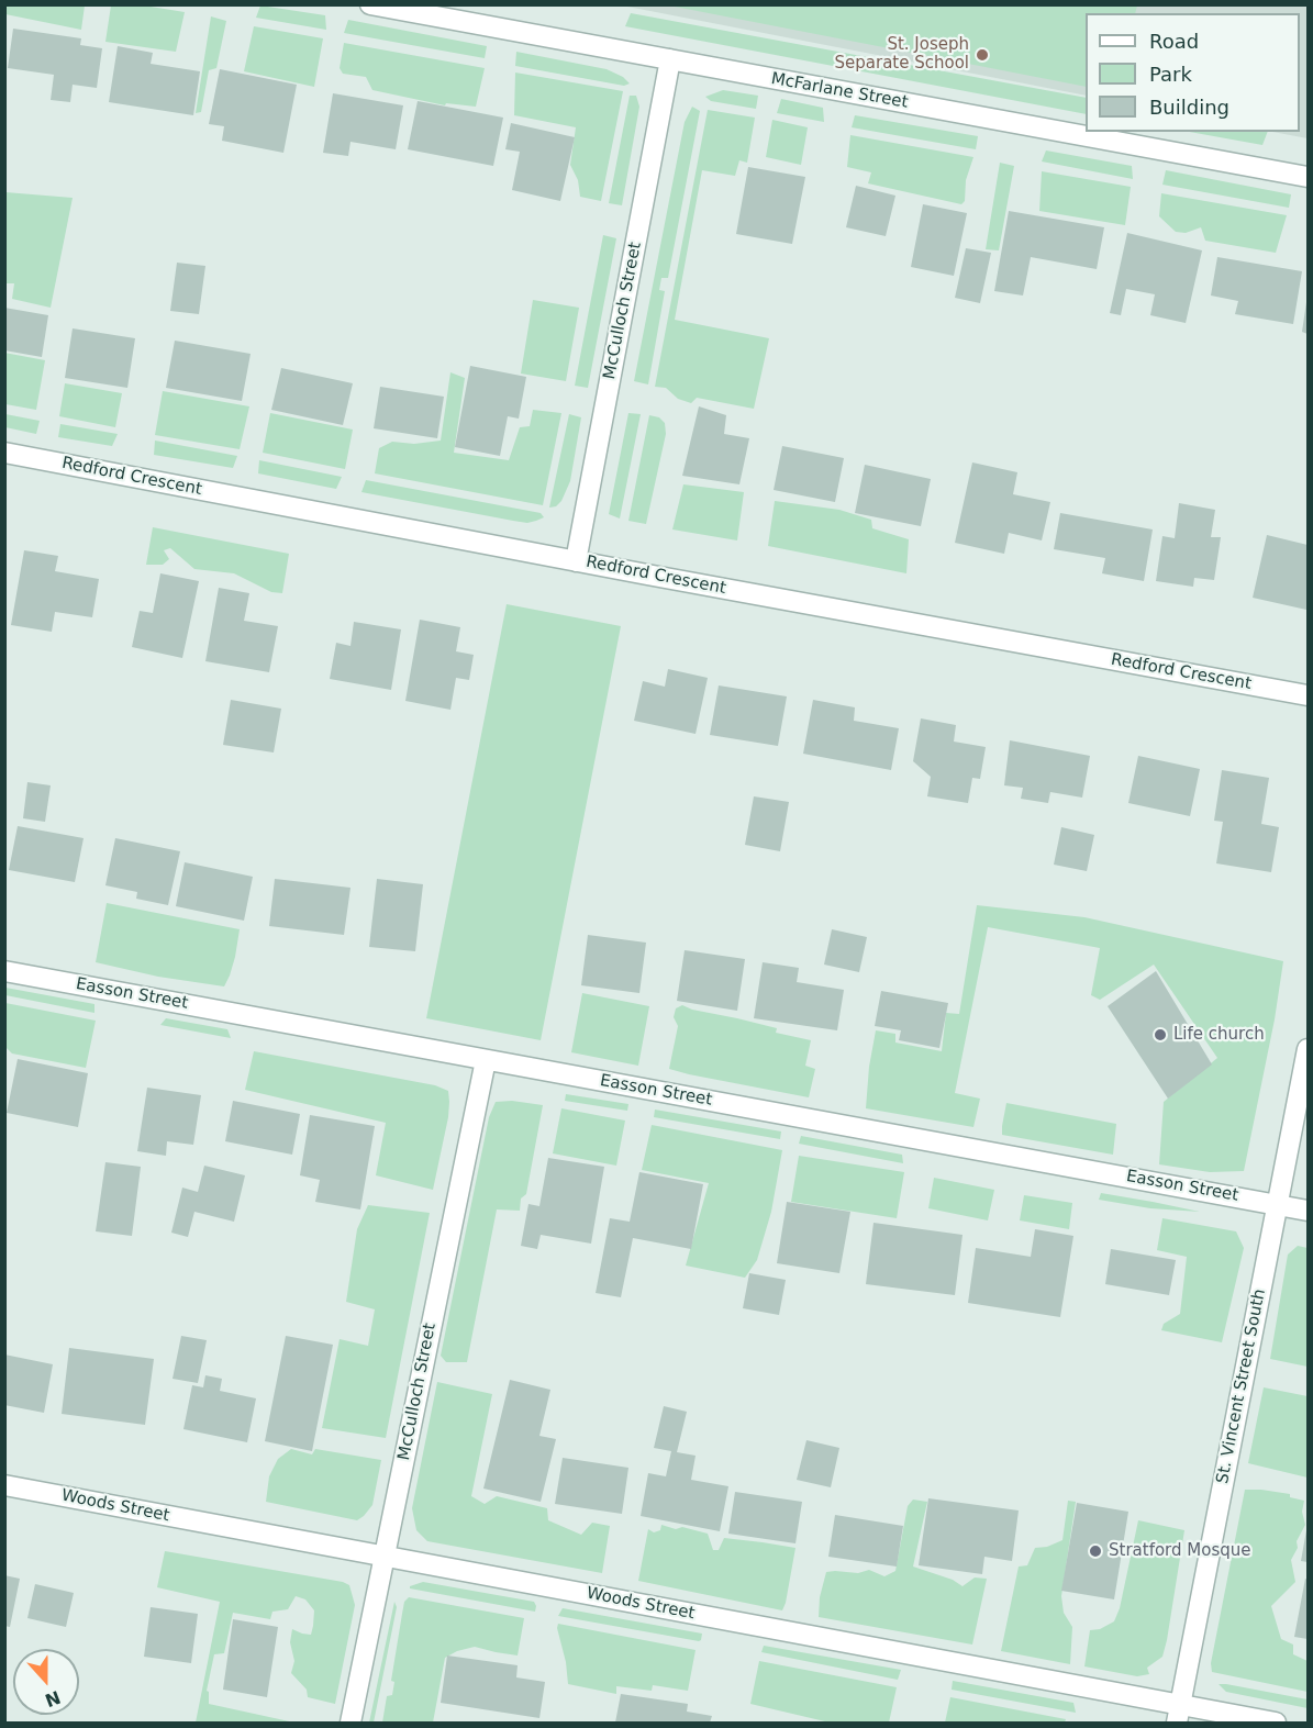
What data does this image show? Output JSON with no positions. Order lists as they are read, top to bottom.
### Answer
{
  "streets": {
    "street": [
      "McFarlane Street",
      "McCulloch Street",
      "Redford Crescent",
      "Easson Street",
      "St. Vincent Street South",
      "Woods Street"
    ]
  },
  "crossings": [
    ["McFarlane Street", "McCulloch Street"],
    ["McCulloch Street", "Redford Crescent"],
    ["McCulloch Street", "Easson Street"],
    ["McCulloch Street", "Woods Street"],
    ["Easson Street", "St. Vincent Street South"],
    ["St. Vincent Street South", "Woods Street"]
  ],
  "places": ["St. Joseph Separate School", "Life church", "Stratford Mosque"],
  "legend": ["Road", "Park", "Building"],
  "north": "bottom"
}
